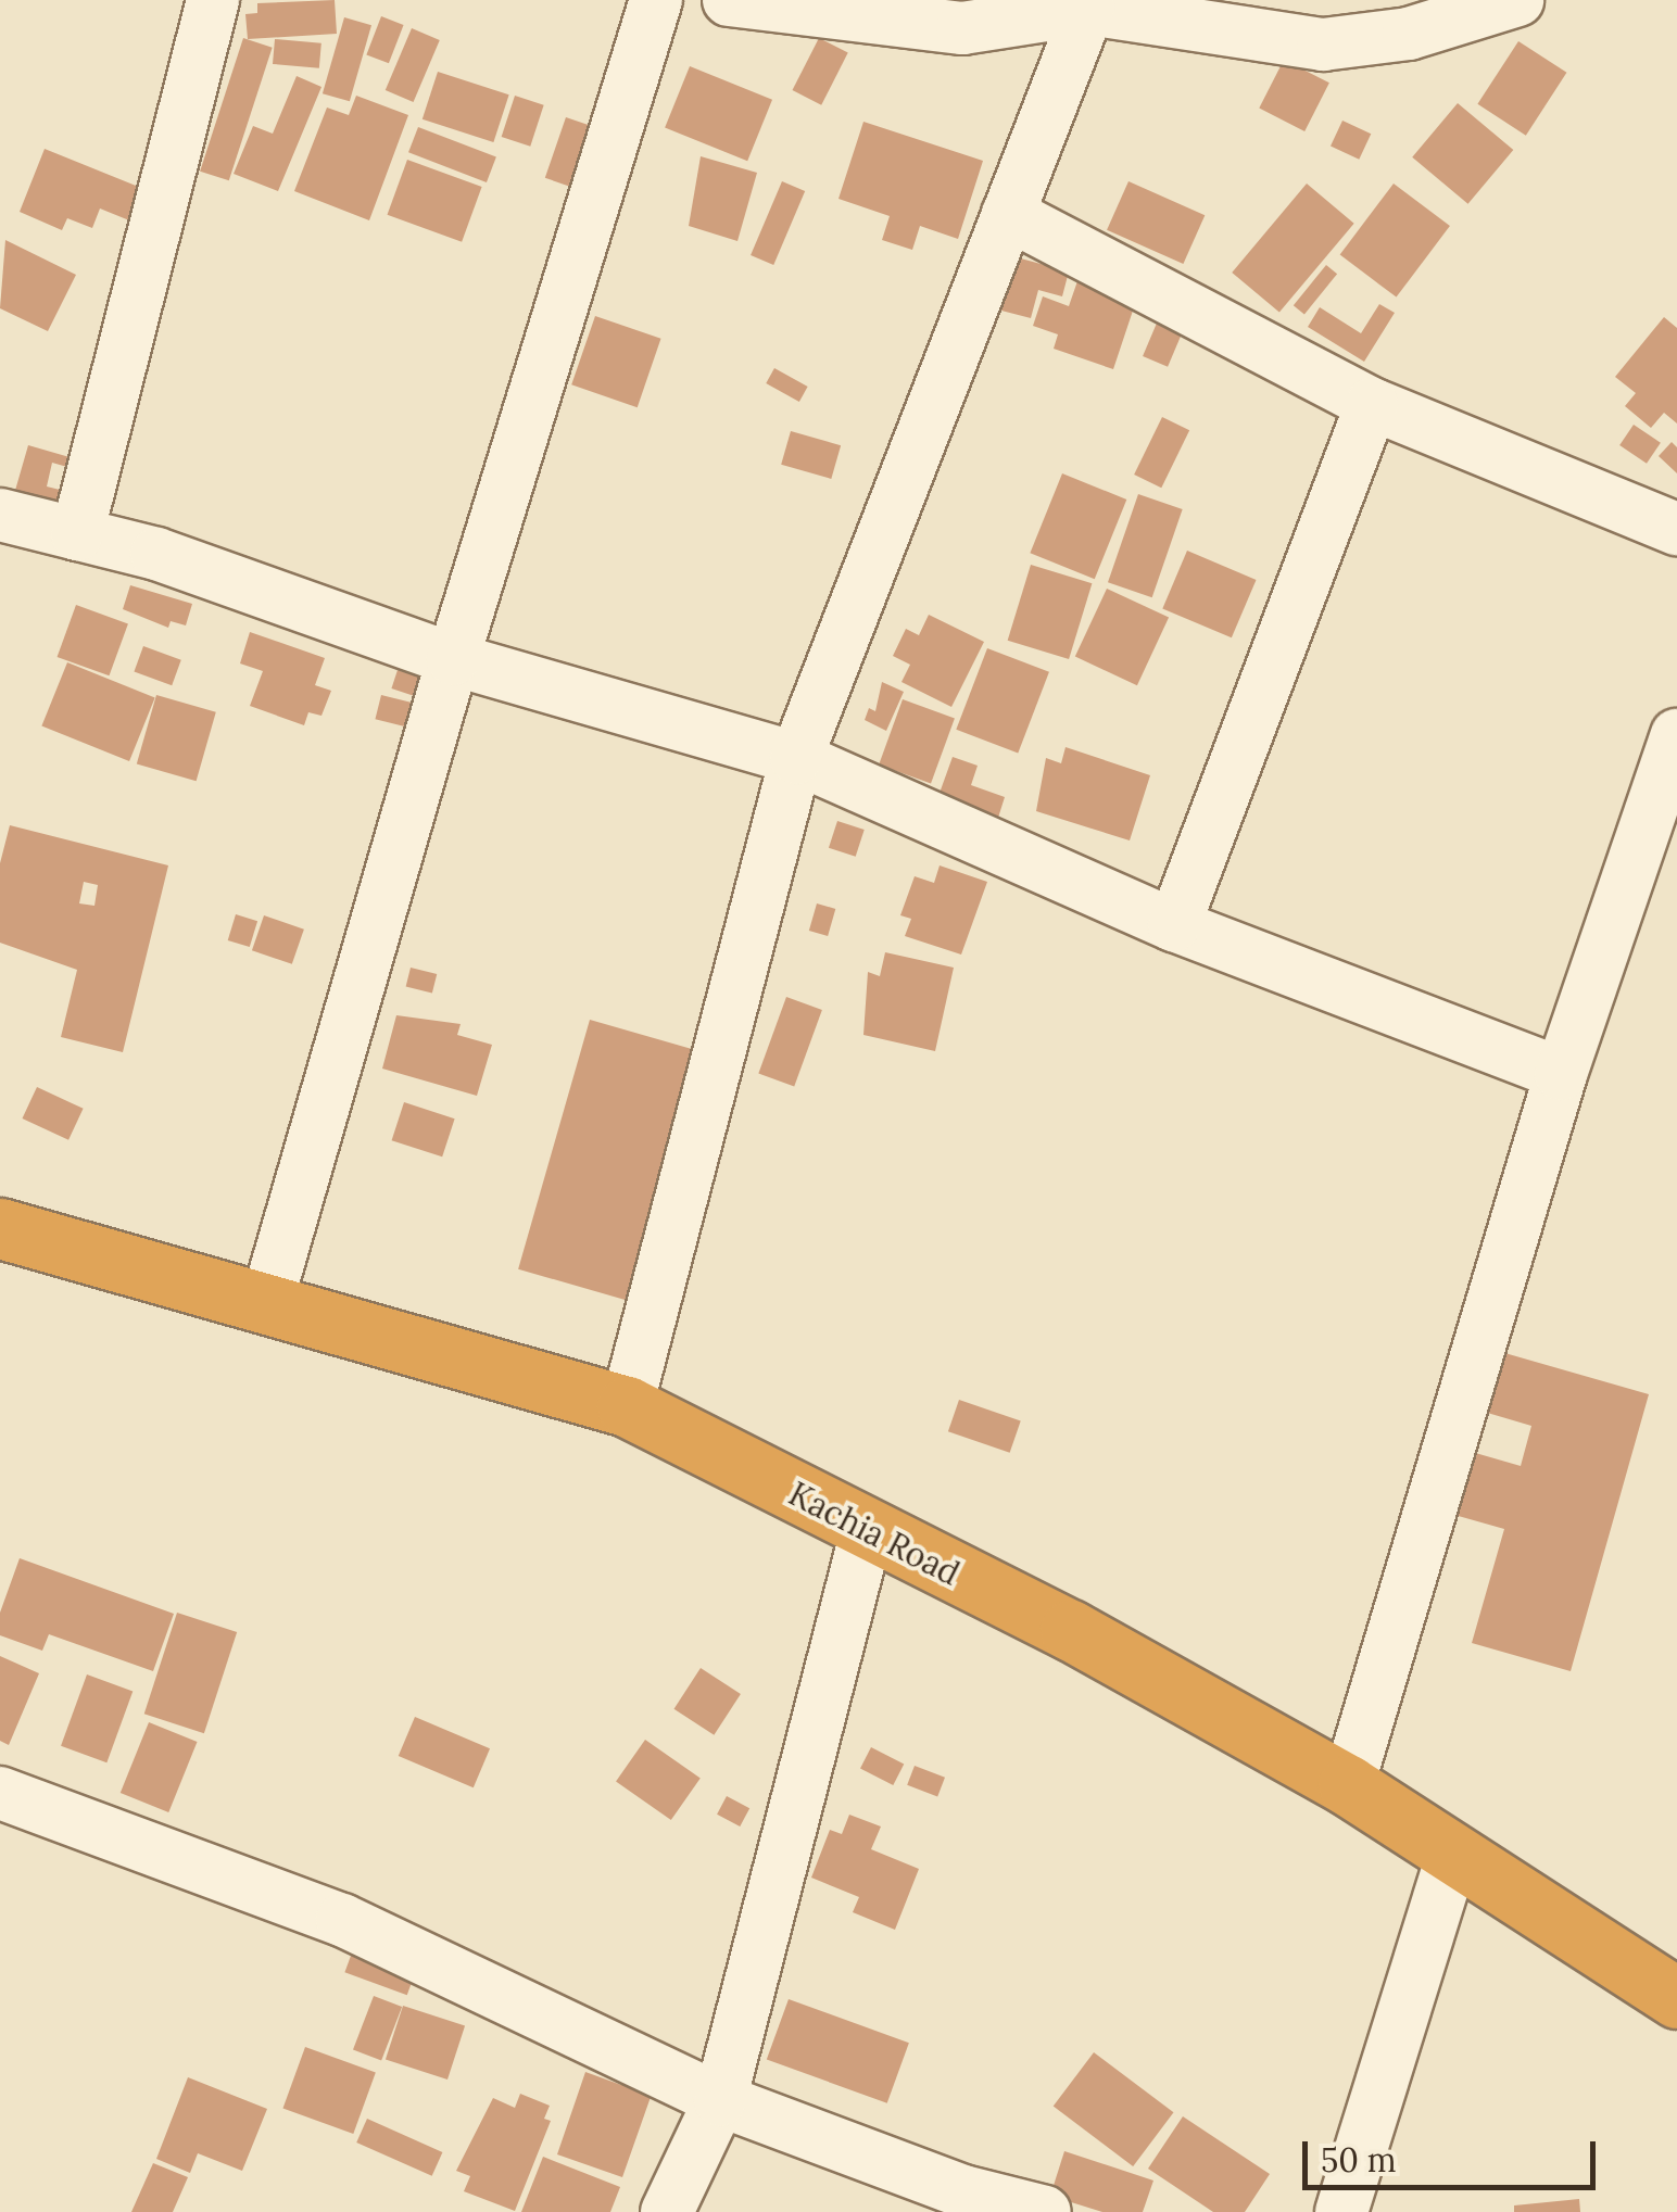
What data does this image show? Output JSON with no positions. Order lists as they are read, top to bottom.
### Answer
{
  "streets": {
    "highway": ["Kachia Road"]
  },
  "scale_bar": "50 m"
}
